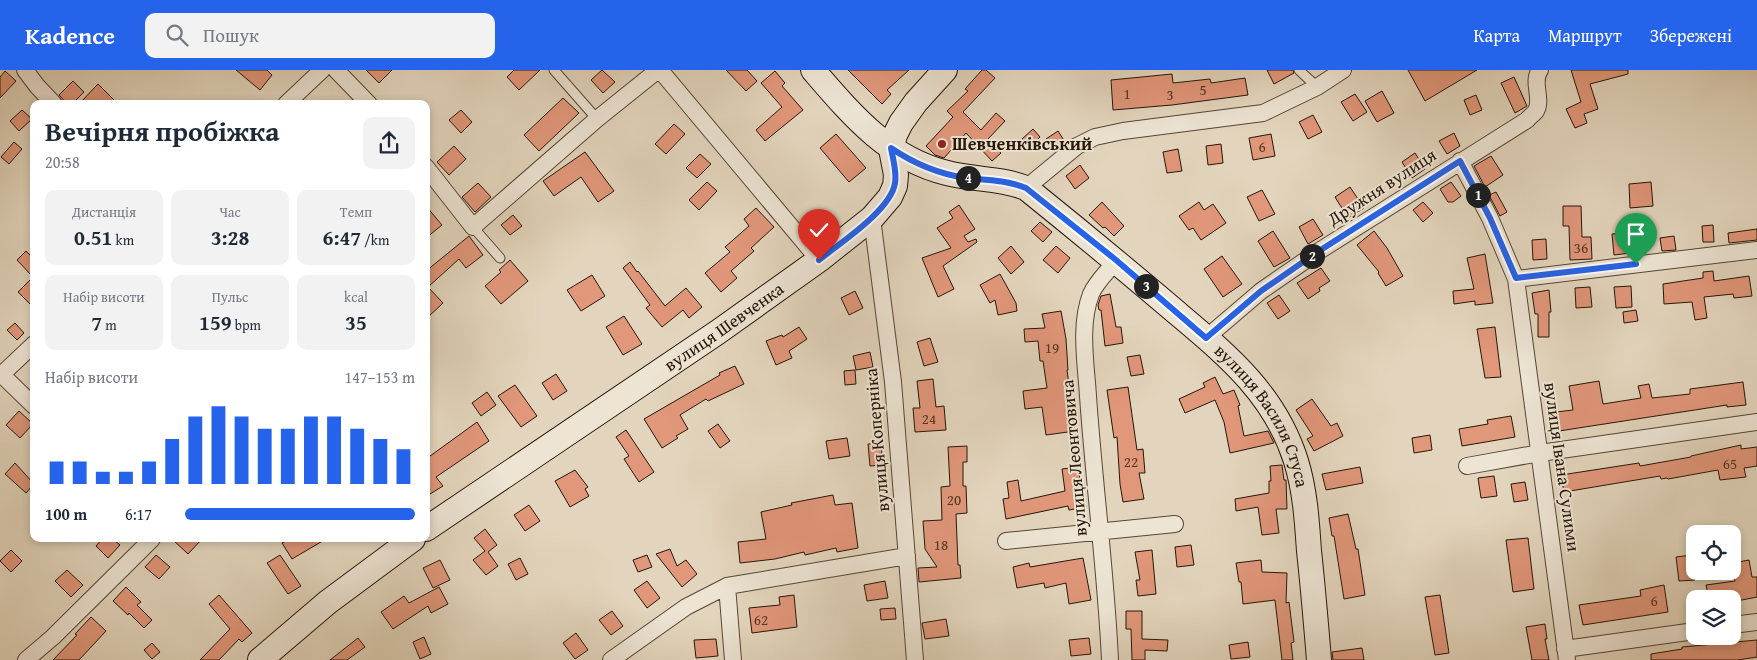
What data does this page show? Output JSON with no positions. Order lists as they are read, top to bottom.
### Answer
{
  "streets": {
    "street": [
      "Дружня вулиця",
      "вулиця Шевченка",
      "вулиця Василя Стуса",
      "вулиця Коперніка",
      "вулиця Леонтовича",
      "вулиця Івана Сулими"
    ]
  },
  "crossings": [
    ["Дружня вулиця", "вулиця Василя Стуса"],
    ["Дружня вулиця", "вулиця Івана Сулими"],
    ["вулиця Шевченка", "вулиця Василя Стуса"],
    ["вулиця Шевченка", "вулиця Коперніка"],
    ["вулиця Василя Стуса", "вулиця Леонтовича"]
  ],
  "places": ["Шевченківський"],
  "house_numbers": [
    "5",
    "1",
    "3",
    "6",
    "36",
    "19",
    "24",
    "22",
    "65",
    "20",
    "18",
    "6",
    "62"
  ],
  "page": {
    "header": "Kadence",
    "search": "Пошук",
    "nav": ["Карта", "Маршрут", "Збережені"],
    "heading": ["Вечірня пробіжка", "20:58"],
    "pins": [
      "4",
      "1",
      "2",
      "3"
    ],
    "stats": [
      ["Дистанція", "0.51 km"],
      ["Час", "3:28"],
      ["Темп", "6:47 /km"],
      ["Набір висоти", "7 m"],
      ["Пульс", "159 bpm"],
      ["kcal", "35"]
    ],
    "chart": ["Набір висоти", "147–153 m"],
    "list": [
      {
        "name": "100 m",
        "note": "6:17"
      }
    ]
  }
}
